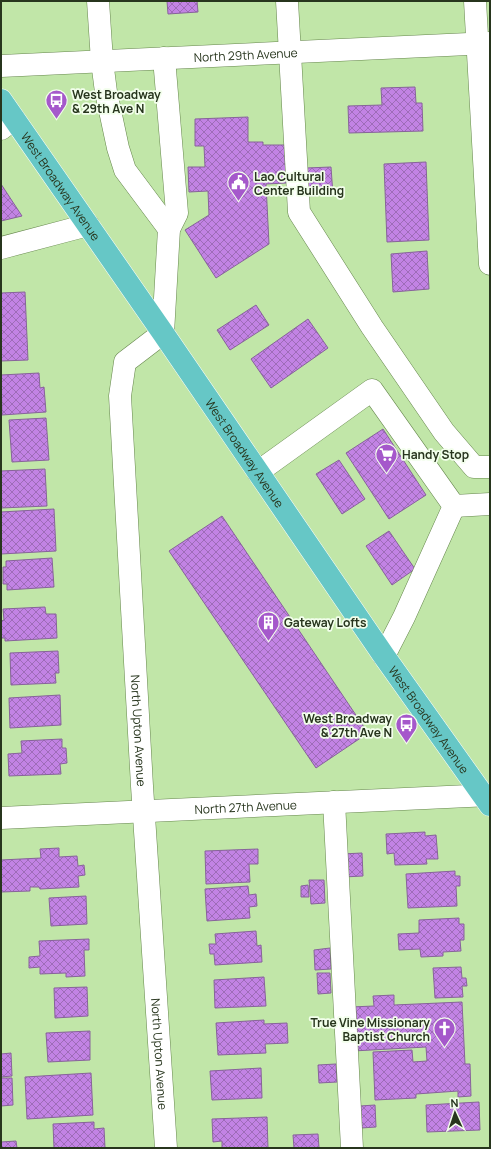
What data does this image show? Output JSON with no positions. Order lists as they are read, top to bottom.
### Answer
{
  "streets": {
    "main road": ["West Broadway Avenue"],
    "street": ["North 29th Avenue", "North Upton Avenue", "North 27th Avenue"]
  },
  "crossings": [
    ["West Broadway Avenue", "North Upton Avenue"],
    ["West Broadway Avenue", "North 27th Avenue"],
    ["North Upton Avenue", "North 27th Avenue"]
  ],
  "places": {
    "bus stop": ["West Broadway & 29th Ave N", "West Broadway & 27th Ave N"],
    "public building": ["Lao Cultural Center Building"],
    "supermarket": ["Handy Stop"],
    "building": ["Gateway Lofts"],
    "church": ["True Vine Missionary Baptist Church"]
  },
  "north": "top"
}
